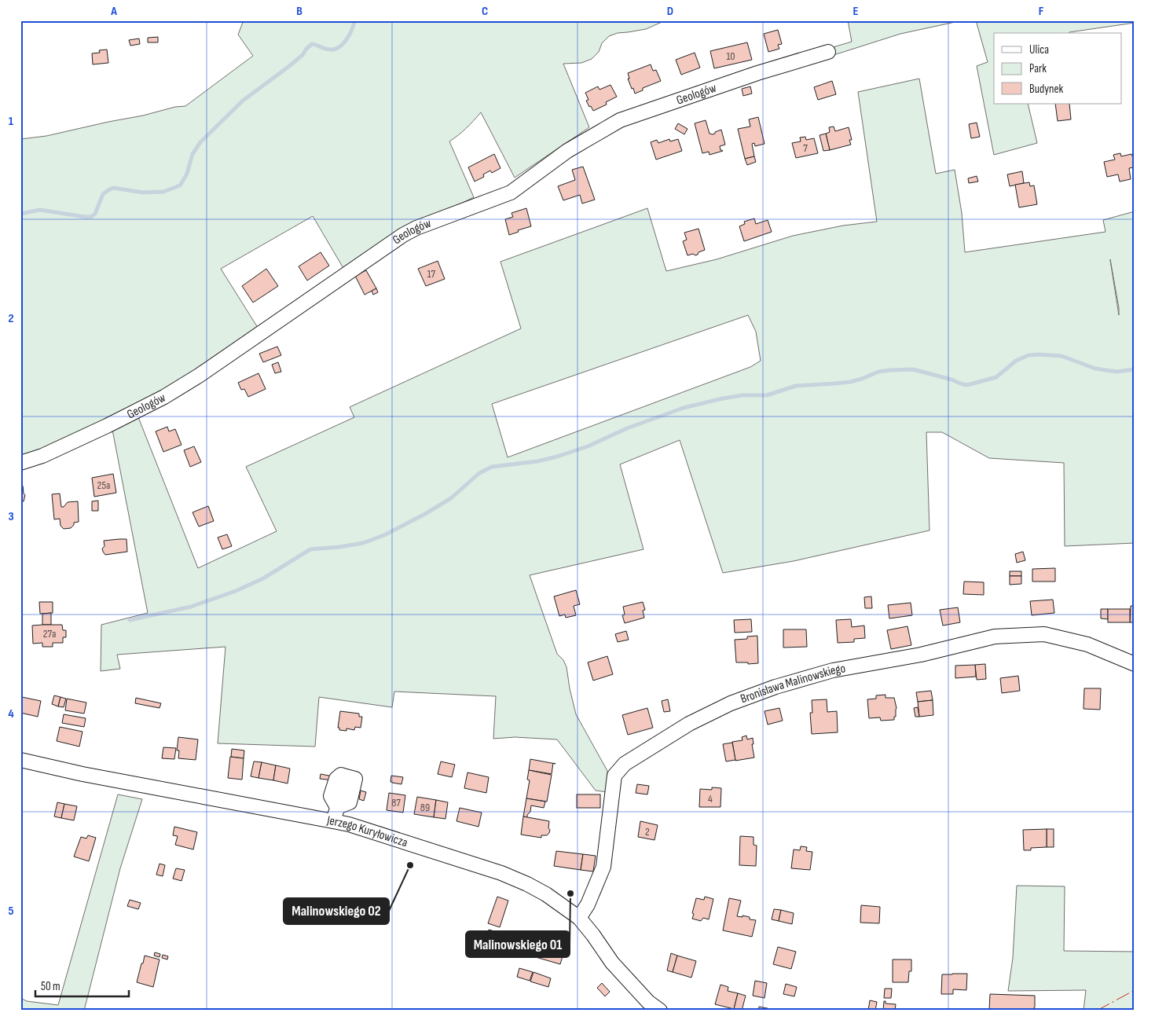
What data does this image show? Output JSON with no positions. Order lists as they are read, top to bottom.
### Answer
{
  "streets": {
    "street": ["Geologów", "Bronisława Malinowskiego", "Jerzego Kuryłowicza"]
  },
  "crossings": [
    ["Bronisława Malinowskiego", "Jerzego Kuryłowicza"]
  ],
  "places": ["Malinowskiego 02", "Malinowskiego 01"],
  "house_numbers": [
    "10",
    "7",
    "17",
    "25a",
    "27a",
    "4",
    "87",
    "89",
    "2"
  ],
  "legend": ["Ulica", "Park", "Budynek"],
  "scale_bar": "50 m",
  "grid": {
    "columns": [
      "A",
      "B",
      "C",
      "D",
      "E",
      "F"
    ],
    "rows": [
      "1",
      "2",
      "3",
      "4",
      "5"
    ]
  }
}
